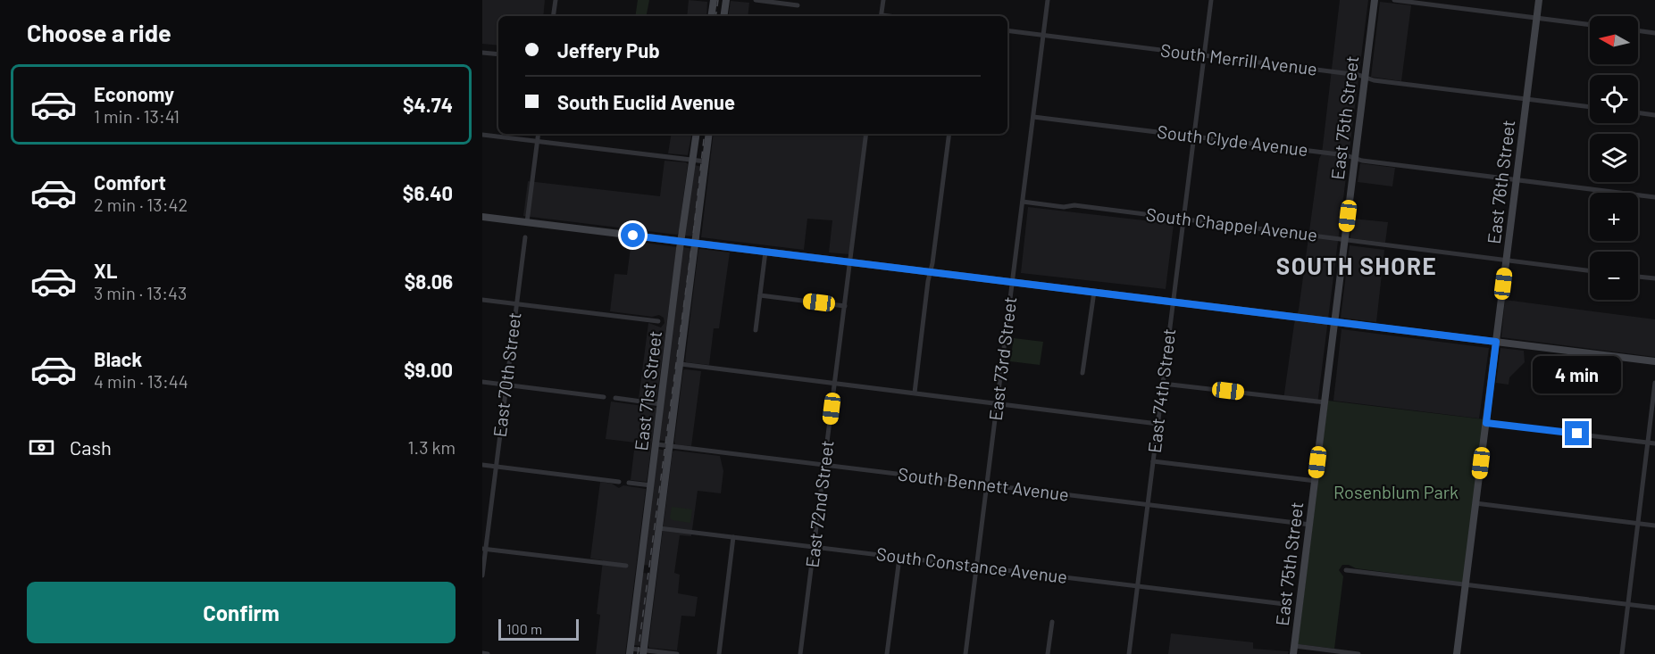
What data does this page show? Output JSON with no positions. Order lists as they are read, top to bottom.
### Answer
{
  "streets": {
    "street": [
      "South Merrill Avenue",
      "East 75th Street",
      "South Clyde Avenue",
      "East 76th Street",
      "South Chappel Avenue",
      "East 73rd Street",
      "East 70th Street",
      "East 71st Street",
      "East 74th Street",
      "South Bennett Avenue",
      "East 72nd Street",
      "South Constance Avenue"
    ]
  },
  "crossings": [
    ["South Merrill Avenue", "East 75th Street"],
    ["South Merrill Avenue", "East 76th Street"],
    ["South Merrill Avenue", "East 73rd Street"],
    ["South Merrill Avenue", "East 74th Street"],
    ["East 75th Street", "South Clyde Avenue"],
    ["East 75th Street", "South Chappel Avenue"],
    ["East 75th Street", "South Bennett Avenue"],
    ["South Clyde Avenue", "East 76th Street"],
    ["South Clyde Avenue", "East 73rd Street"],
    ["South Clyde Avenue", "East 74th Street"],
    ["East 76th Street", "South Chappel Avenue"],
    ["South Chappel Avenue", "East 73rd Street"],
    ["South Chappel Avenue", "East 74th Street"],
    ["East 73rd Street", "South Bennett Avenue"],
    ["East 73rd Street", "South Constance Avenue"],
    ["East 71st Street", "South Bennett Avenue"],
    ["East 71st Street", "South Constance Avenue"],
    ["East 74th Street", "South Bennett Avenue"],
    ["East 74th Street", "South Constance Avenue"],
    ["South Bennett Avenue", "East 72nd Street"],
    ["East 72nd Street", "South Constance Avenue"]
  ],
  "districts": ["SOUTH SHORE"],
  "parks": ["Rosenblum Park"],
  "scale_bar": "100 m",
  "north": "left",
  "page": {
    "heading": "Choose a ride",
    "map_buttons": ["+", "−"],
    "banner": ["Jeffery Pub", "South Euclid Avenue"],
    "list": [
      {
        "name": "Economy",
        "note": "1 min · 13:41",
        "value": "$4.74"
      },
      {
        "name": "Comfort",
        "note": "2 min · 13:42",
        "value": "$6.40"
      },
      {
        "name": "XL",
        "note": "3 min · 13:43",
        "value": "$8.06"
      },
      {
        "name": "Black",
        "note": "4 min · 13:44",
        "value": "$9.00"
      }
    ],
    "bubble": "4 min",
    "pay": ["Cash", "1.3 km"],
    "buttons": "Confirm",
    "scale": "100 m"
  }
}
